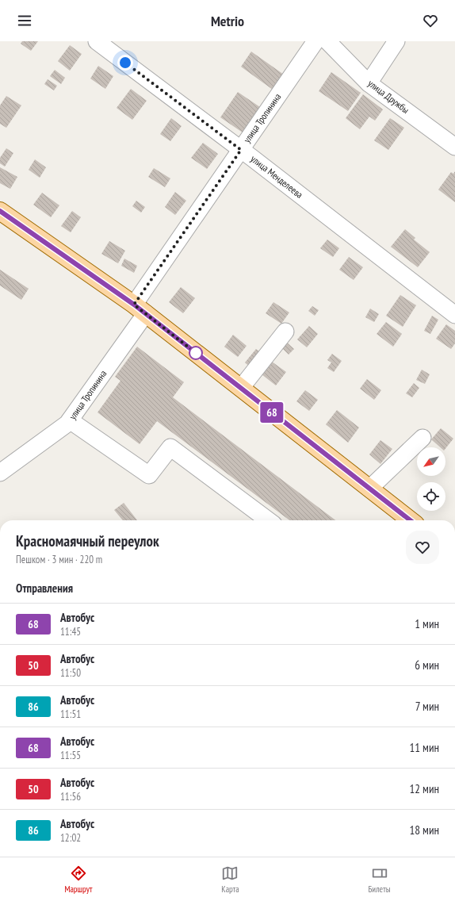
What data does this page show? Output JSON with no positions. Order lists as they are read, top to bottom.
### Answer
{
  "streets": {
    "street": ["улица Дружбы", "улица Тропинина", "улица Менделеева"]
  },
  "crossings": [
    ["улица Тропинина", "улица Менделеева"]
  ],
  "lines": ["bus line 68"],
  "north": "bottom left",
  "page": {
    "header": "Metrio",
    "on_map": "68",
    "heading": [
      ["Красномаячный переулок", "Пешком · 3 мин · 220 m"],
      "Отправления"
    ],
    "list": [
      {
        "mark": "68",
        "name": "Автобус",
        "note": "11:45",
        "value": "1 мин"
      },
      {
        "mark": "50",
        "name": "Автобус",
        "note": "11:50",
        "value": "6 мин"
      },
      {
        "mark": "86",
        "name": "Автобус",
        "note": "11:51",
        "value": "7 мин"
      },
      {
        "mark": "68",
        "name": "Автобус",
        "note": "11:55",
        "value": "11 мин"
      },
      {
        "mark": "50",
        "name": "Автобус",
        "note": "11:56",
        "value": "12 мин"
      },
      {
        "mark": "86",
        "name": "Автобус",
        "note": "12:02",
        "value": "18 мин"
      }
    ],
    "tabs": ["Маршрут", "Карта", "Билеты"]
  }
}
